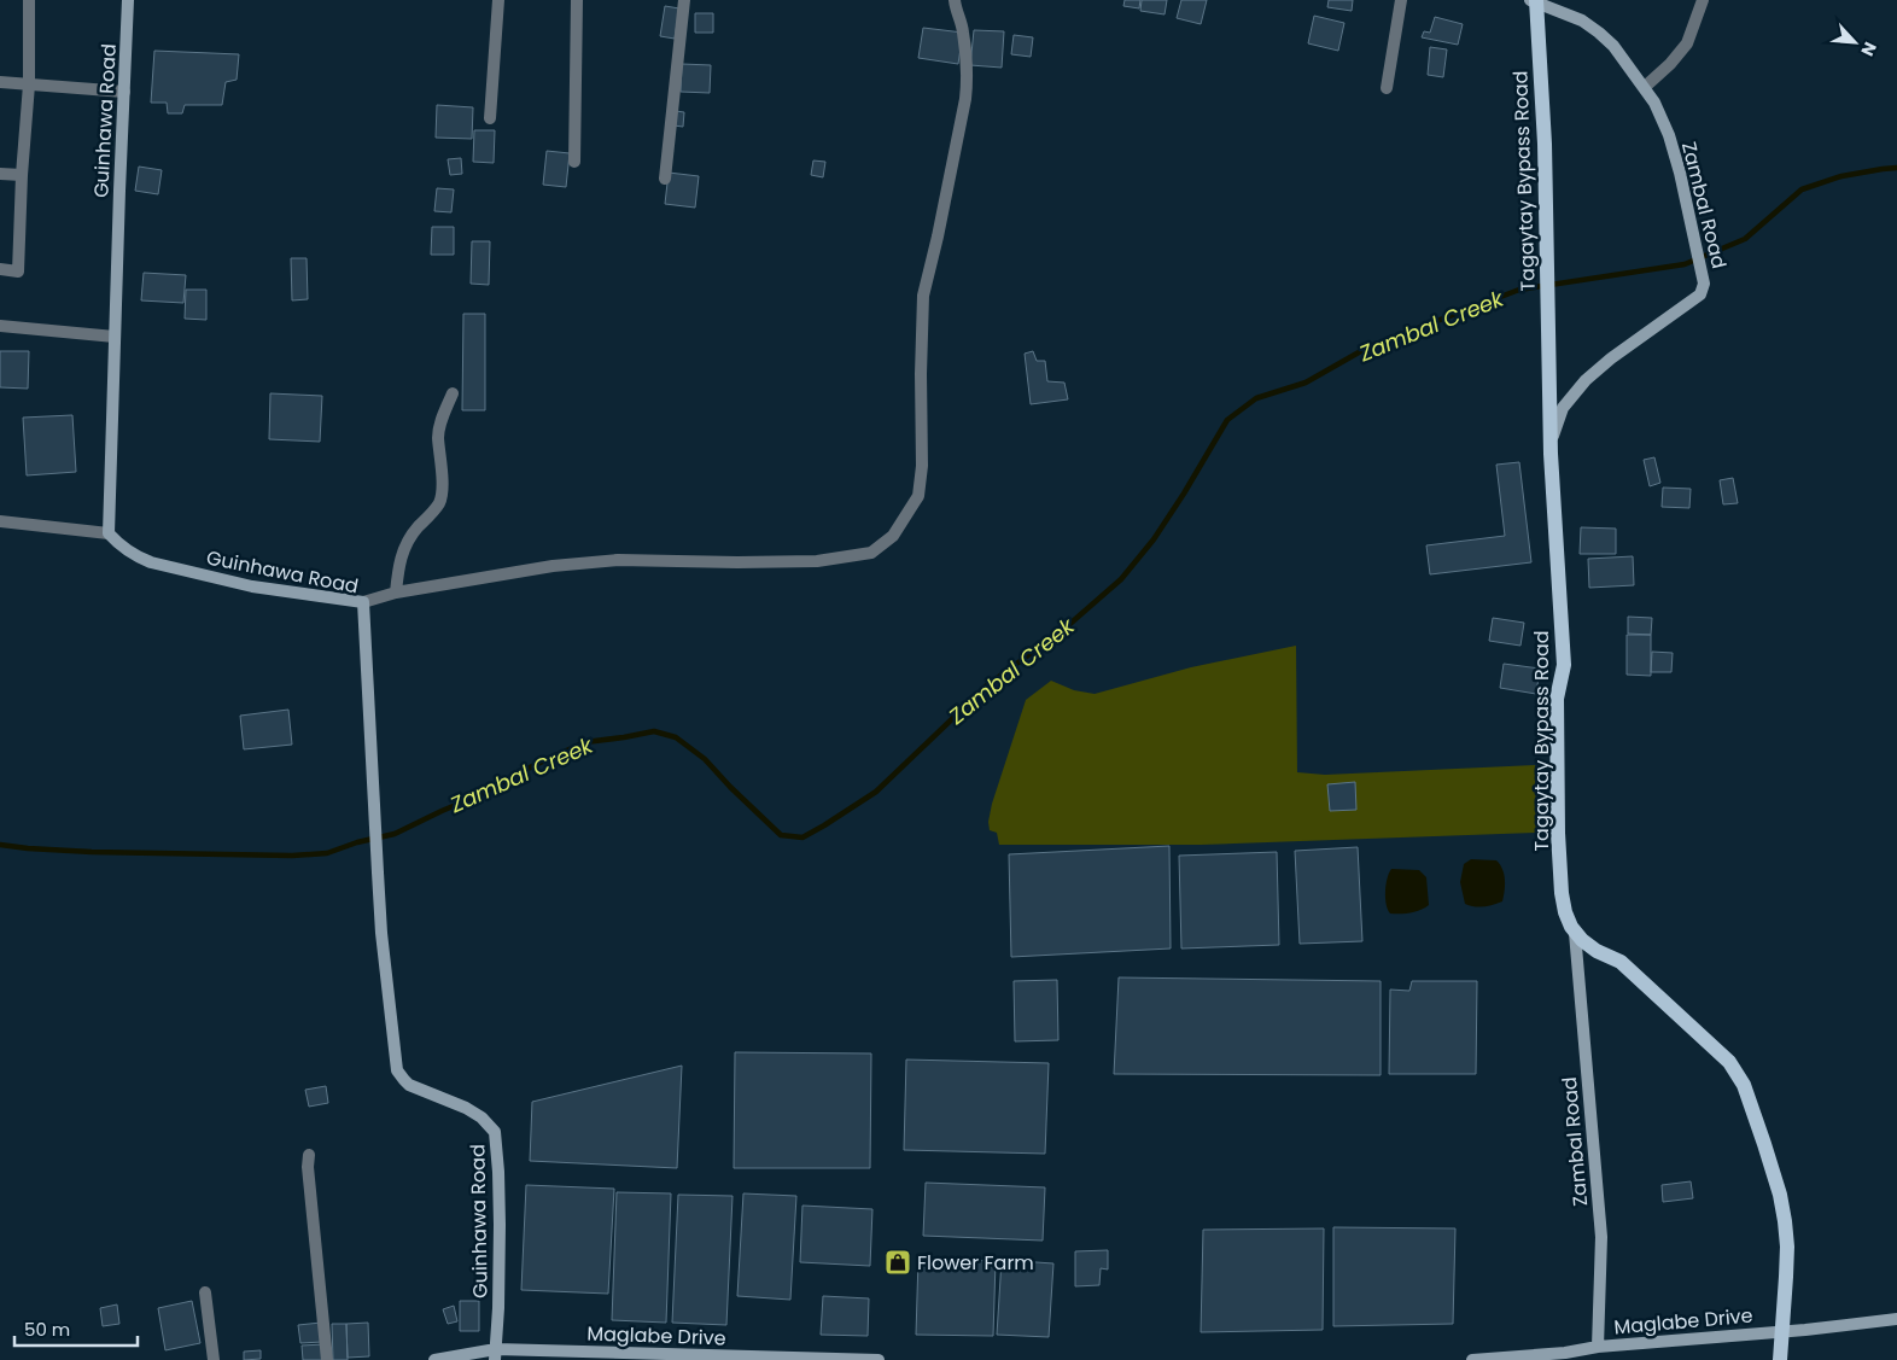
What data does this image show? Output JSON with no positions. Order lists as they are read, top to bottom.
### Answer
{
  "streets": {
    "main road": ["Tagaytay Bypass Road"],
    "street": ["Guinhawa Road", "Zambal Road", "Maglabe Drive"]
  },
  "crossings": [
    ["Guinhawa Road", "Maglabe Drive"],
    ["Tagaytay Bypass Road", "Zambal Road"],
    ["Tagaytay Bypass Road", "Maglabe Drive"],
    ["Zambal Road", "Maglabe Drive"]
  ],
  "water": ["Zambal Creek"],
  "places": {
    "shop": ["Flower Farm"]
  },
  "scale_bar": "50 m",
  "north": "bottom right"
}
